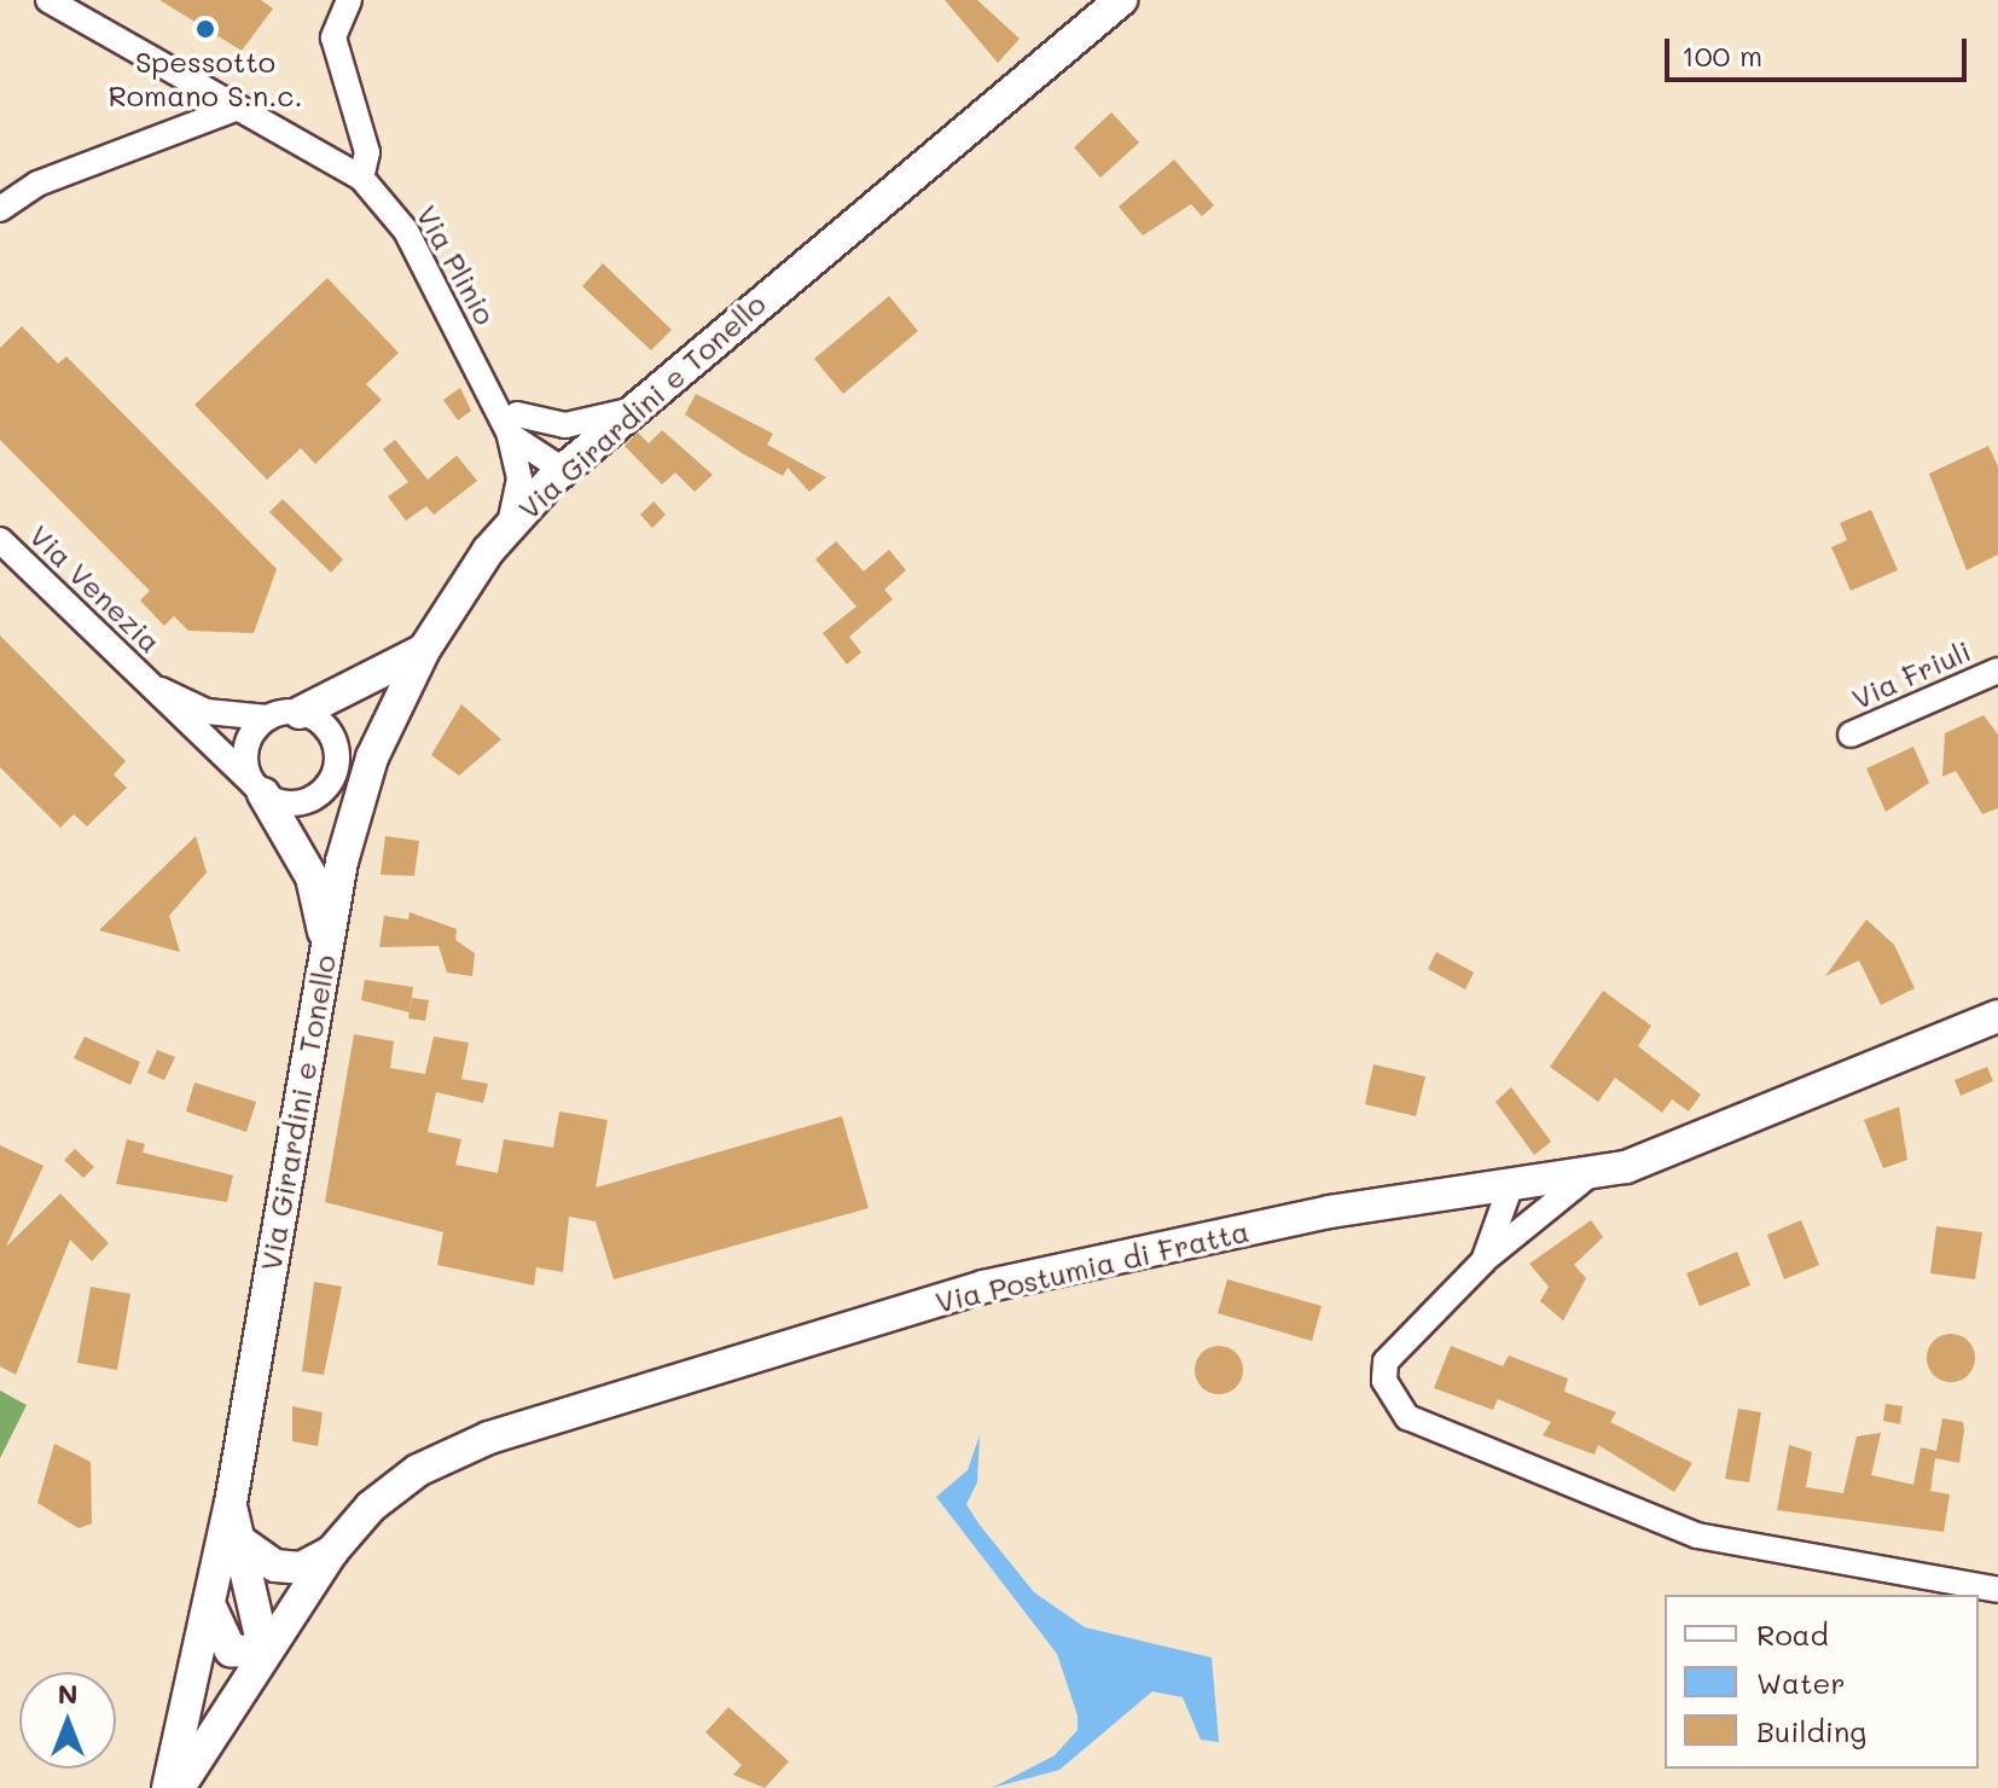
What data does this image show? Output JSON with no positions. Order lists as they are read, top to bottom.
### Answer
{
  "streets": {
    "main road": ["Via Girardini e Tonello", "Via Postumia di Fratta"],
    "street": ["Via Plinio", "Via Venezia", "Via Friuli"]
  },
  "crossings": [
    ["Via Plinio", "Via Girardini e Tonello"],
    ["Via Girardini e Tonello", "Via Postumia di Fratta"]
  ],
  "places": ["Spessotto Romano S.n.c."],
  "legend": ["Road", "Water", "Building"],
  "scale_bar": "100 m",
  "north": "top"
}
